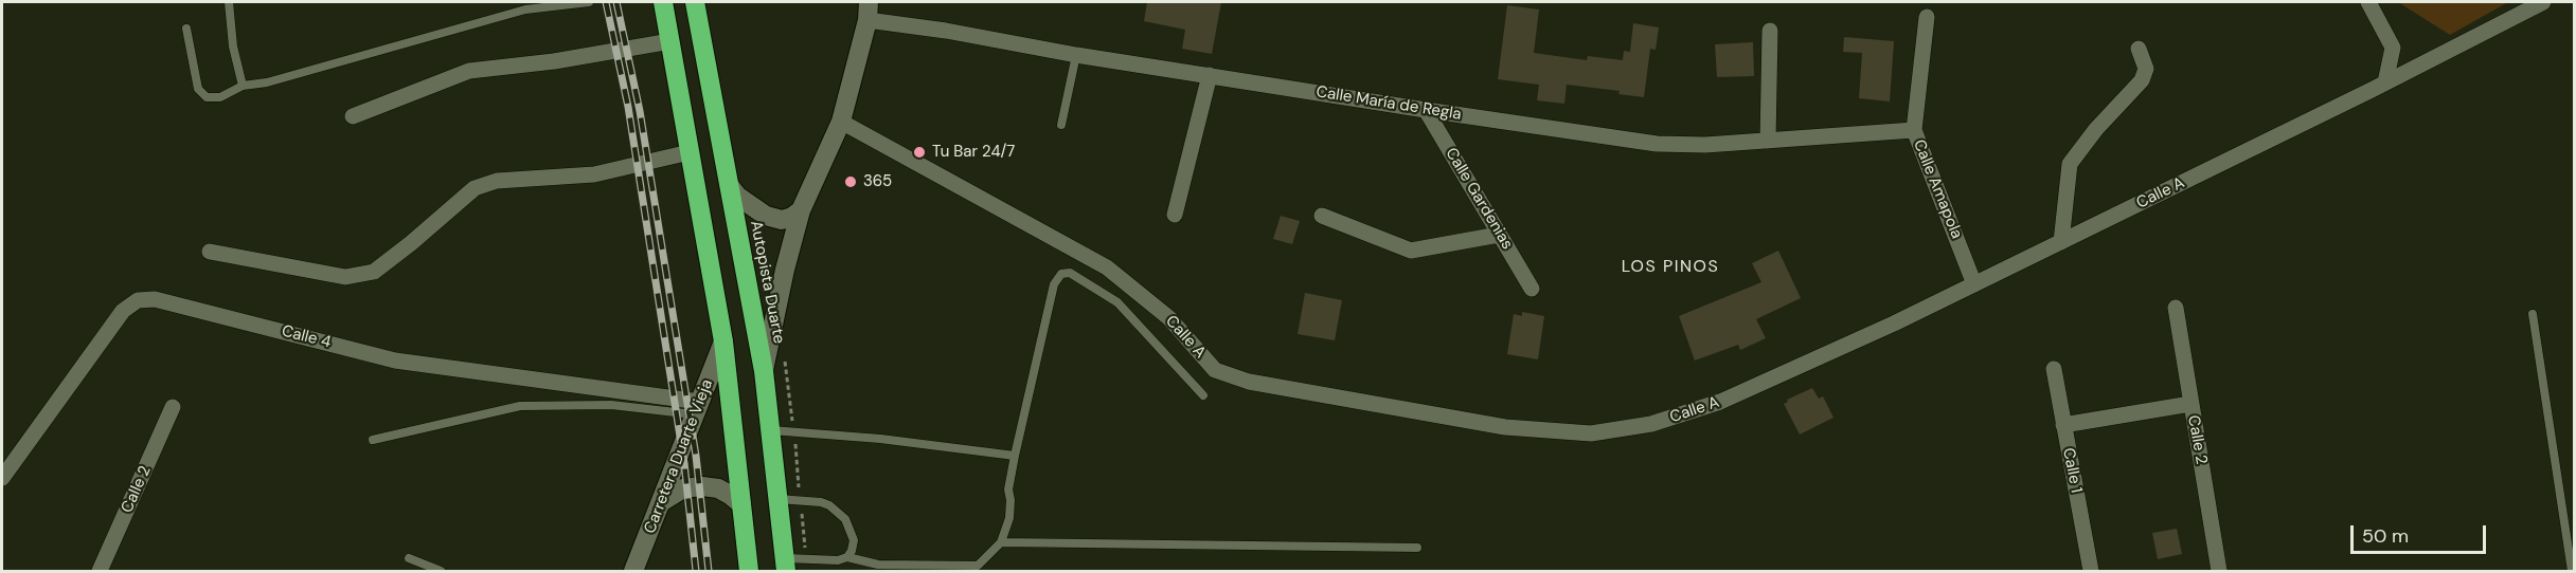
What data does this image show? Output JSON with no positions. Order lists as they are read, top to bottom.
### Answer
{
  "streets": {
    "highway": ["Autopista Duarte"],
    "main road": ["Carretera Duarte Vieja"],
    "street": [
      "Calle María de Regla",
      "Calle Amapola",
      "Calle A",
      "Calle Gardenias",
      "Calle 4",
      "Calle 2",
      "Calle 1"
    ]
  },
  "crossings": [
    ["Calle María de Regla", "Calle Amapola"],
    ["Calle María de Regla", "Calle Gardenias"],
    ["Calle Amapola", "Calle A"],
    ["Calle 4", "Carretera Duarte Vieja"]
  ],
  "districts": ["LOS PINOS"],
  "places": ["Tu Bar 24/7", "365"],
  "scale_bar": "50 m"
}
